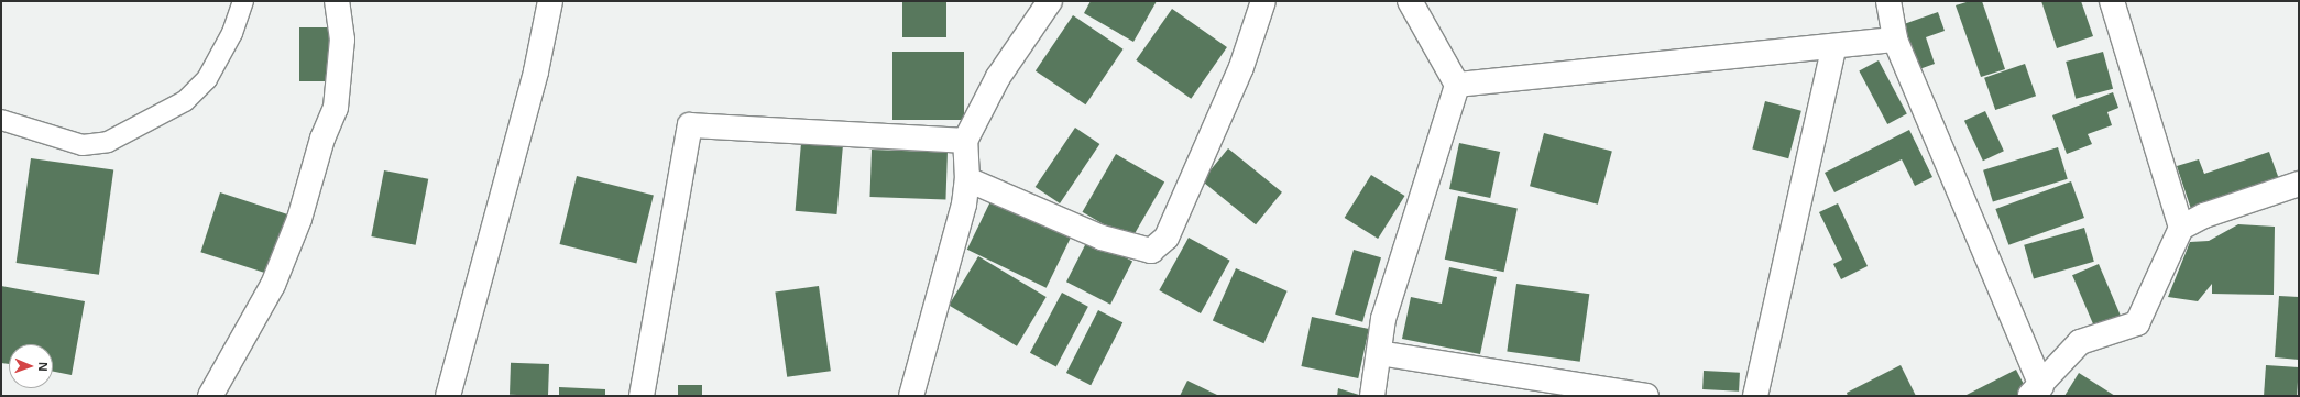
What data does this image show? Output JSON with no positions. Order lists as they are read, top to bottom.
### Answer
{
  "north": "right"
}
